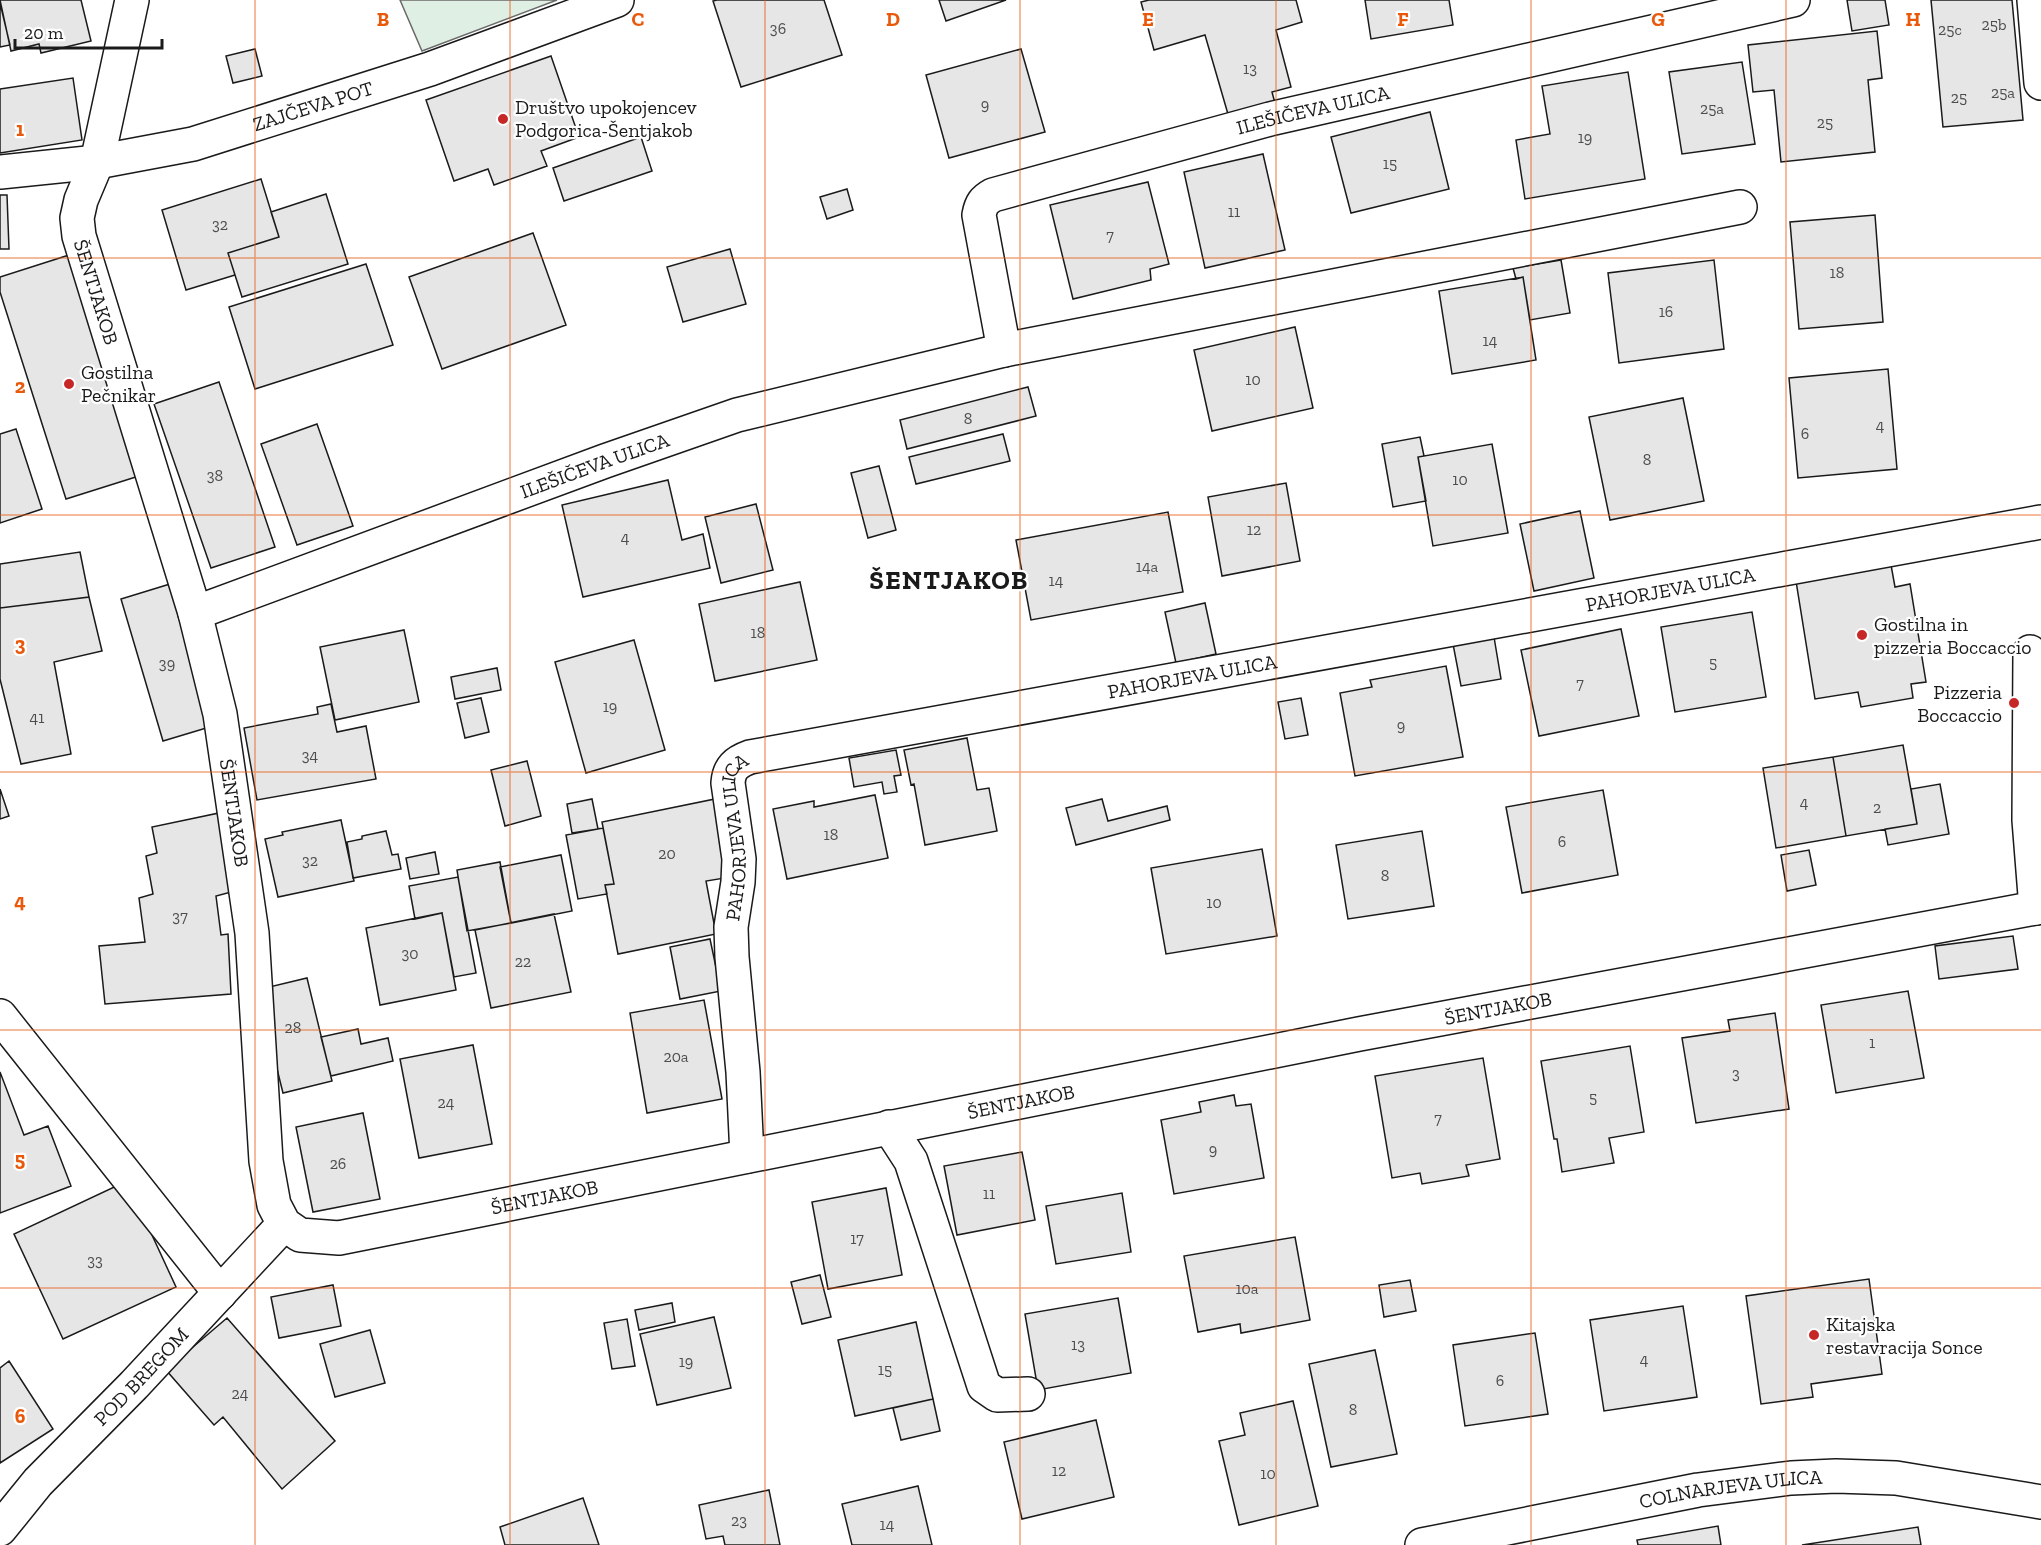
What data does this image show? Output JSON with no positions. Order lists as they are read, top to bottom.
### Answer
{
  "streets": {
    "street": [
      "ZAJČEVA POT",
      "ILEŠIČEVA ULICA",
      "ŠENTJAKOB",
      "PAHORJEVA ULICA",
      "POD BREGOM",
      "COLNARJEVA ULICA"
    ]
  },
  "crossings": [
    ["ZAJČEVA POT", "ŠENTJAKOB"],
    ["ILEŠIČEVA ULICA", "ŠENTJAKOB"],
    ["ŠENTJAKOB", "PAHORJEVA ULICA"],
    ["ŠENTJAKOB", "POD BREGOM"]
  ],
  "districts": ["ŠENTJAKOB"],
  "places": [
    "Društvo upokojencev Podgorica-Šentjakob",
    "Gostilna Pečnikar",
    "Gostilna in pizzeria Boccaccio",
    "Pizzeria Boccaccio",
    "Kitajska restavracija Sonce"
  ],
  "house_numbers": [
    "25b",
    "36",
    "25c",
    "13",
    "25a",
    "25",
    "9",
    "25a",
    "25",
    "19",
    "15",
    "11",
    "32",
    "7",
    "18",
    "16",
    "14",
    "10",
    "8",
    "4",
    "6",
    "8",
    "38",
    "10",
    "12",
    "4",
    "14a",
    "14",
    "18",
    "5",
    "39",
    "7",
    "19",
    "41",
    "9",
    "34",
    "4",
    "2",
    "18",
    "6",
    "20",
    "32",
    "8",
    "10",
    "37",
    "30",
    "22",
    "28",
    "1",
    "20a",
    "3",
    "5",
    "24",
    "7",
    "9",
    "26",
    "11",
    "17",
    "33",
    "10a",
    "13",
    "4",
    "19",
    "15",
    "6",
    "24",
    "8",
    "12",
    "10",
    "23",
    "14"
  ],
  "scale_bar": "20 m",
  "grid": {
    "columns": [
      "B",
      "C",
      "D",
      "E",
      "F",
      "G",
      "H"
    ],
    "rows": [
      "1",
      "2",
      "3",
      "4",
      "5",
      "6"
    ]
  }
}
